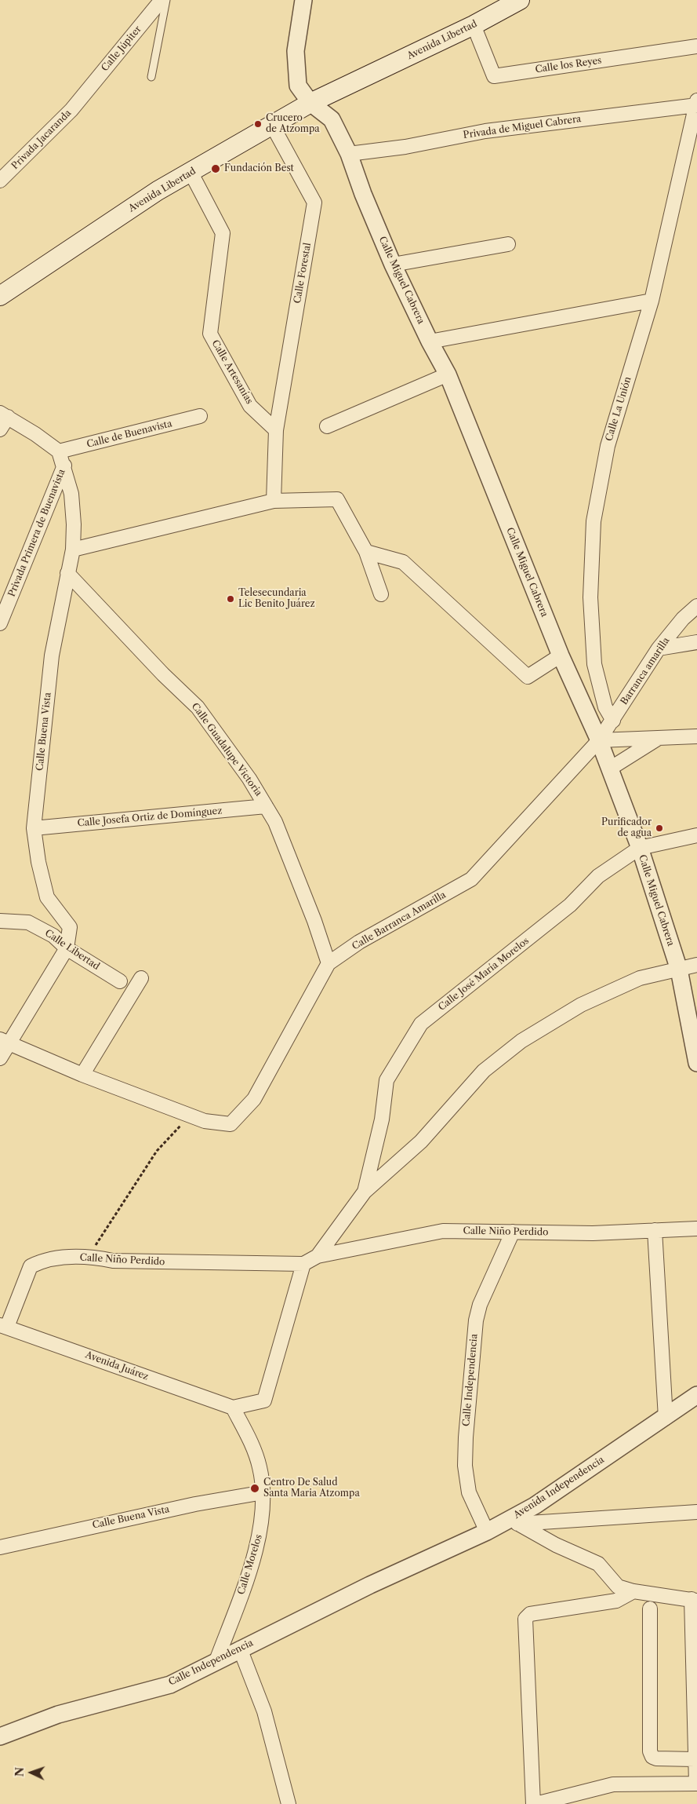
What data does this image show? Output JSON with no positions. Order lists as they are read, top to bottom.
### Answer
{
  "streets": {
    "main road": ["Avenida Libertad"],
    "street": [
      "Calle Júpiter",
      "Calle los Reyes",
      "Privada de Miguel Cabrera",
      "Privada Jacaranda",
      "Calle Forestal",
      "Calle Miguel Cabrera",
      "Calle Artesanías",
      "Calle La Unión",
      "Calle de Buenavista",
      "Privada Primera de Buenavista",
      "Barranca amarilla",
      "Calle Buena Vista",
      "Calle Guadalupe Victoria",
      "Calle Josefa Ortiz de Domínguez",
      "Calle Barranca Amarilla",
      "Calle Libertad",
      "Calle José María Morelos",
      "Calle Niño Perdido",
      "Avenida Juárez",
      "Calle Independencia",
      "Avenida Independencia",
      "Calle Morelos"
    ]
  },
  "crossings": [
    ["Avenida Libertad", "Calle los Reyes"],
    ["Avenida Libertad", "Calle Forestal"],
    ["Avenida Libertad", "Calle Miguel Cabrera"],
    ["Avenida Libertad", "Calle Artesanías"],
    ["Calle Júpiter", "Privada Jacaranda"],
    ["Privada de Miguel Cabrera", "Calle Miguel Cabrera"],
    ["Privada de Miguel Cabrera", "Calle La Unión"],
    ["Calle Forestal", "Calle Artesanías"],
    ["Calle Miguel Cabrera", "Barranca amarilla"],
    ["Calle Miguel Cabrera", "Calle Barranca Amarilla"],
    ["Calle Miguel Cabrera", "Calle José María Morelos"],
    ["Calle La Unión", "Barranca amarilla"],
    ["Calle de Buenavista", "Calle Buena Vista"],
    ["Privada Primera de Buenavista", "Calle Buena Vista"],
    ["Barranca amarilla", "Calle Barranca Amarilla"],
    ["Calle Buena Vista", "Calle Guadalupe Victoria"],
    ["Calle Buena Vista", "Calle Josefa Ortiz de Domínguez"],
    ["Calle Buena Vista", "Calle Libertad"],
    ["Calle Buena Vista", "Calle Morelos"],
    ["Calle Guadalupe Victoria", "Calle Josefa Ortiz de Domínguez"],
    ["Calle Guadalupe Victoria", "Calle Barranca Amarilla"],
    ["Calle Niño Perdido", "Avenida Juárez"],
    ["Calle Niño Perdido", "Calle Independencia"],
    ["Avenida Juárez", "Calle Morelos"],
    ["Calle Independencia", "Avenida Independencia"],
    ["Calle Independencia", "Calle Morelos"]
  ],
  "places": [
    "Crucero de Atzompa",
    "Fundación Best",
    "Telesecundaria Lic Benito Juárez",
    "Purificador de agua",
    "Centro De Salud Santa Maria Atzompa"
  ],
  "north": "left"
}
